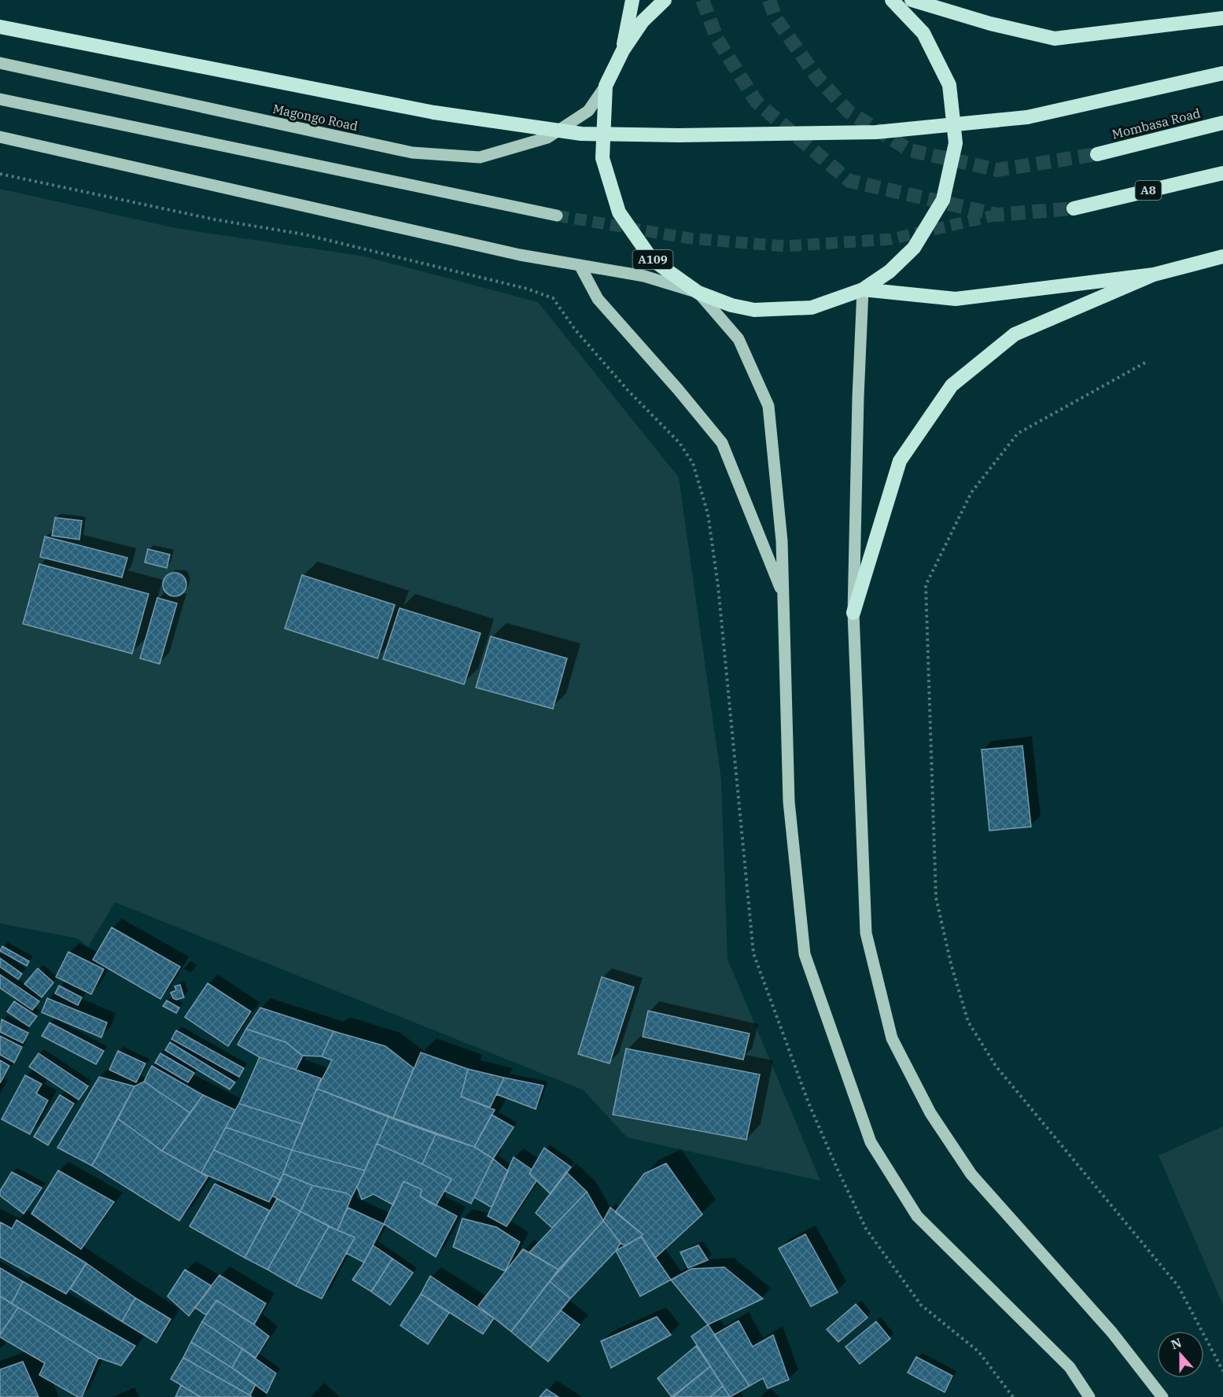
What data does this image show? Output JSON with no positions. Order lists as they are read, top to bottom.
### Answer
{
  "streets": {
    "highway": ["Mombasa Road", "A8", "A109"],
    "main road": ["Magongo Road"]
  },
  "crossings": [
    ["Magongo Road", "A109"]
  ],
  "north": "top"
}
